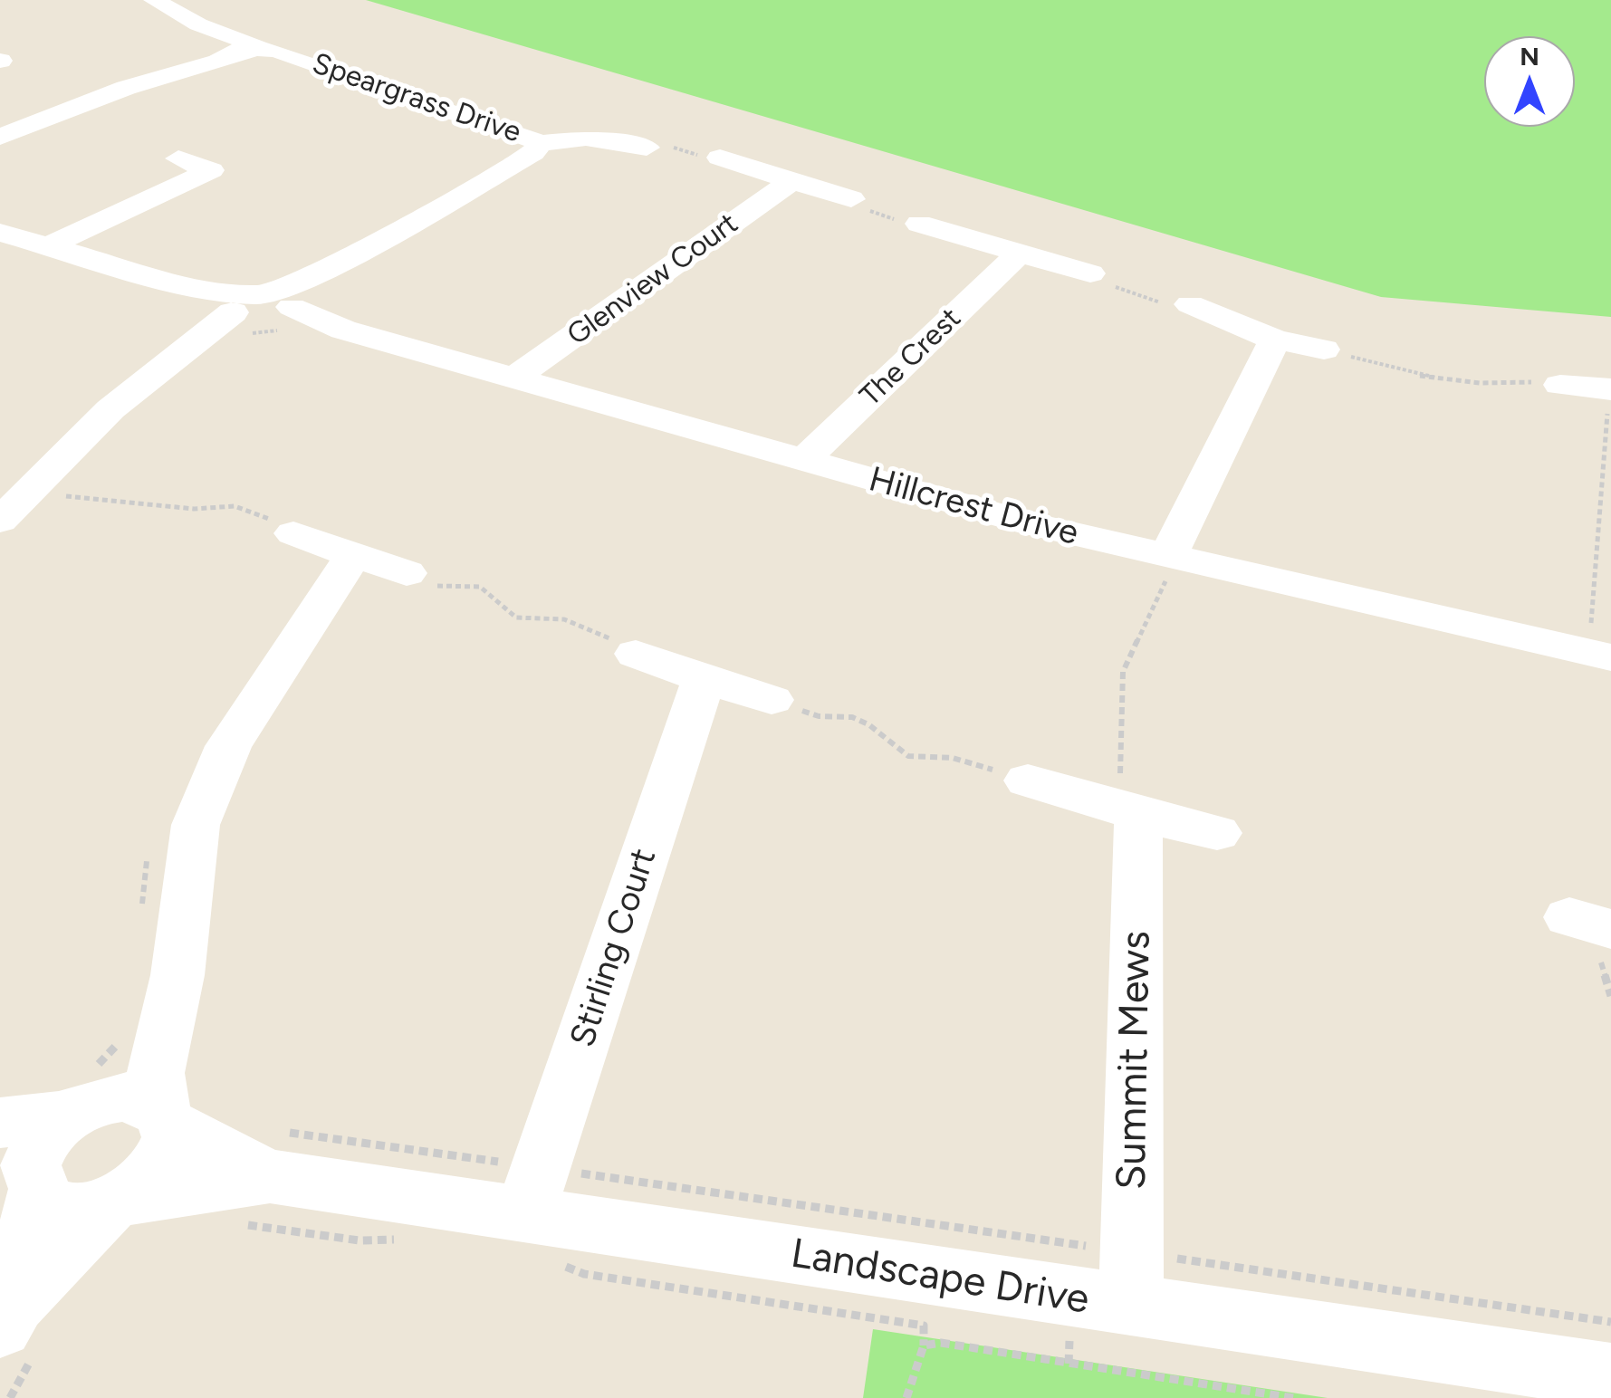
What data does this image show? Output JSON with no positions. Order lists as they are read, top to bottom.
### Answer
{
  "streets": {
    "street": [
      "Speargrass Drive",
      "Glenview Court",
      "The Crest",
      "Hillcrest Drive",
      "Stirling Court",
      "Summit Mews",
      "Landscape Drive"
    ]
  },
  "crossings": [
    ["Speargrass Drive", "Hillcrest Drive"],
    ["Glenview Court", "Hillcrest Drive"],
    ["The Crest", "Hillcrest Drive"],
    ["Stirling Court", "Landscape Drive"],
    ["Summit Mews", "Landscape Drive"]
  ],
  "north": "top"
}
